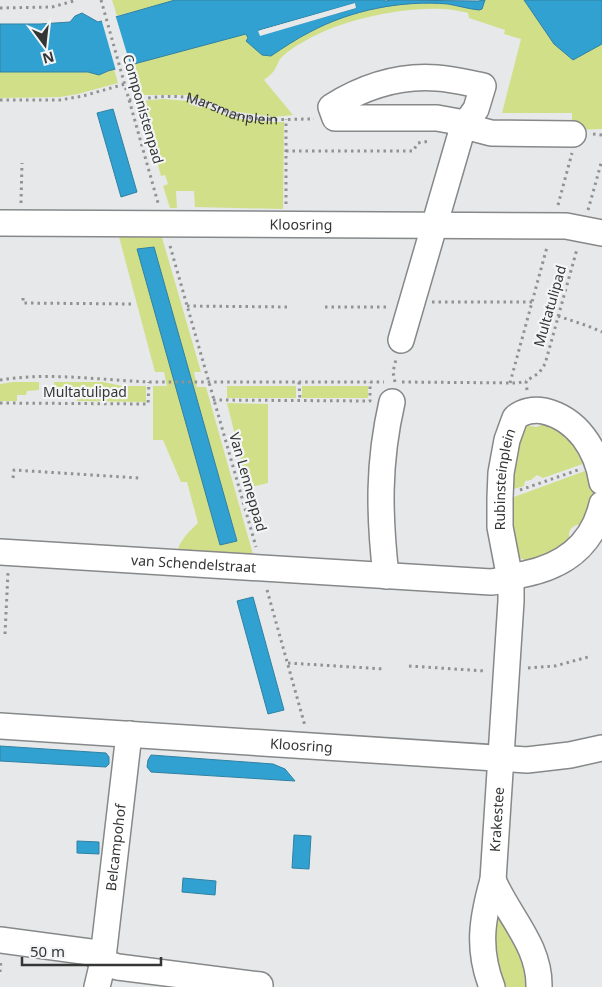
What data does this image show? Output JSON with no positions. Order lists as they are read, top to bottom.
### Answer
{
  "streets": {
    "street": [
      "Kloosring",
      "Rubinsteinplein",
      "van Schendelstraat",
      "Krakestee",
      "Belcampohof"
    ],
    "path": [
      "Marsmanplein",
      "Componistenpad",
      "Multatulipad",
      "Van Lenneppad"
    ]
  },
  "crossings": [
    ["Marsmanplein", "Componistenpad"],
    ["Componistenpad", "Kloosring"],
    ["Componistenpad", "Van Lenneppad"],
    ["Kloosring", "Multatulipad"],
    ["Kloosring", "Rubinsteinplein"],
    ["Kloosring", "Van Lenneppad"],
    ["Kloosring", "Krakestee"],
    ["Kloosring", "Belcampohof"],
    ["Multatulipad", "Van Lenneppad"],
    ["Rubinsteinplein", "van Schendelstraat"],
    ["Rubinsteinplein", "Krakestee"],
    ["Van Lenneppad", "van Schendelstraat"]
  ],
  "scale_bar": "50 m",
  "north": "bottom"
}
